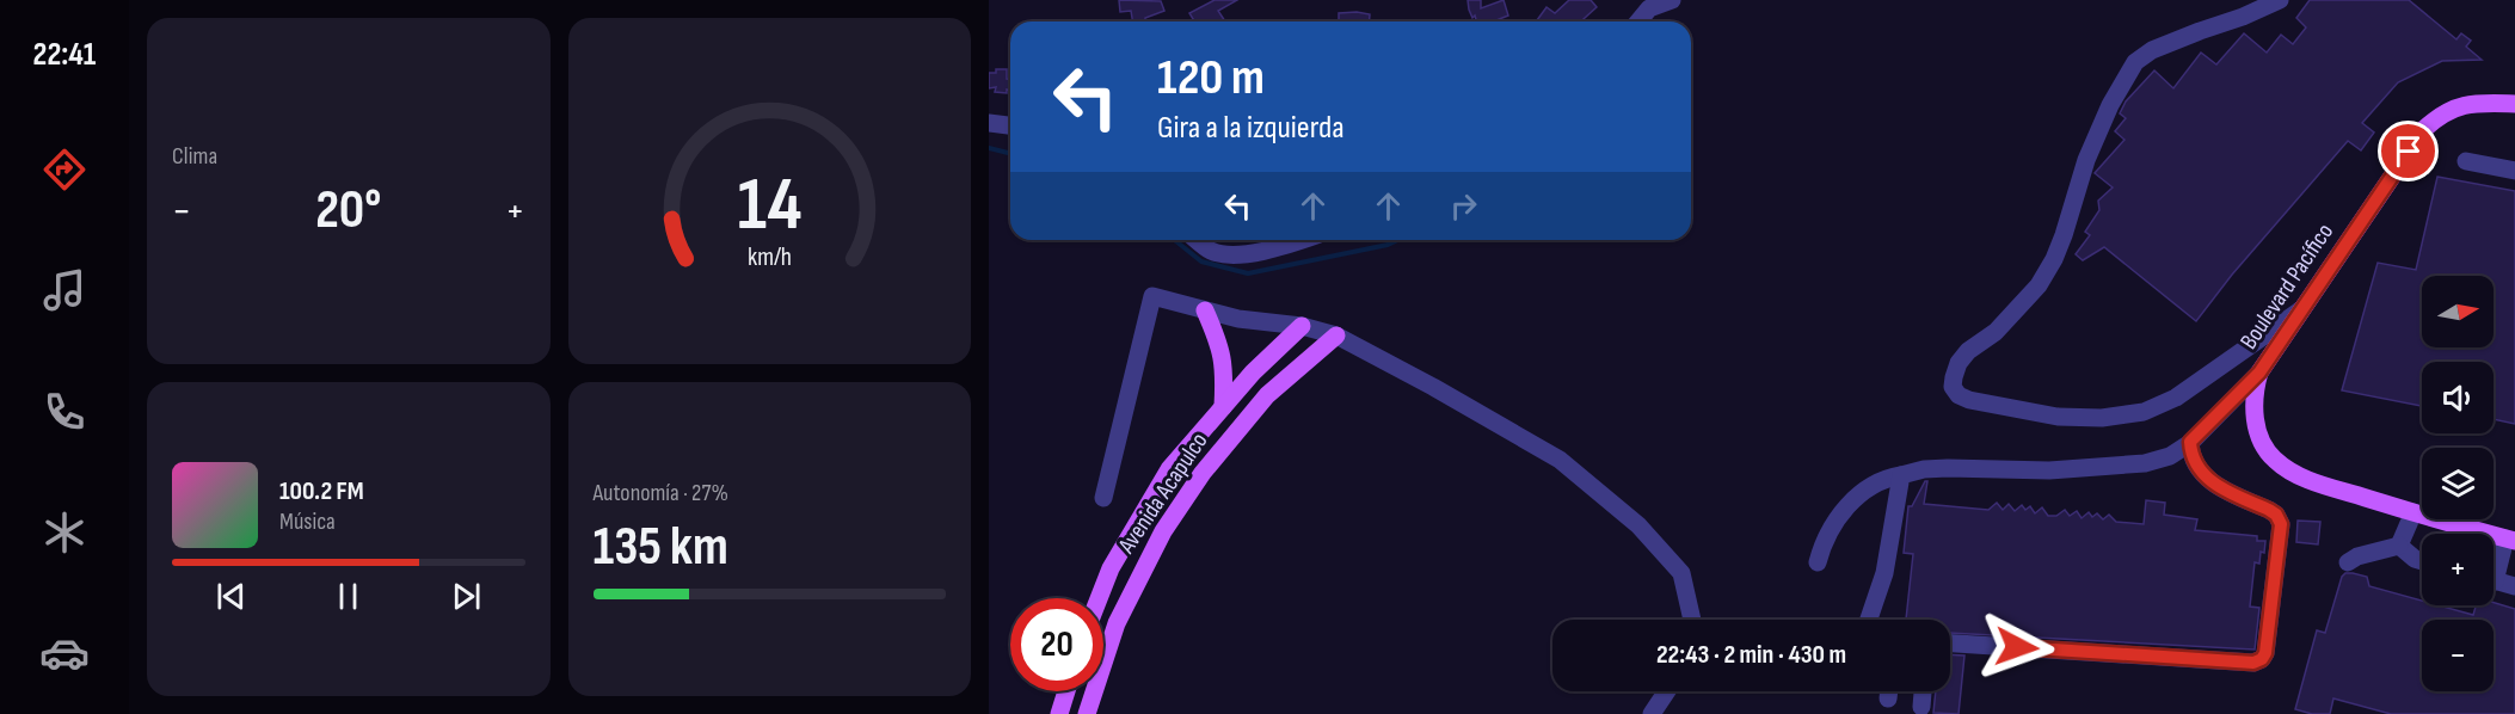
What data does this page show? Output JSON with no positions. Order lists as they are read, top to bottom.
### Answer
{
  "streets": {
    "main road": ["Boulevard Pacífico", "Avenida Acapulco"]
  },
  "north": "right",
  "page": {
    "tabs": "22:41",
    "tile": [
      "Clima",
      ["Autonomía · 27%", "135 km"]
    ],
    "turn": ["120 m", "Gira a la izquierda"],
    "heat": ["−", "20°", "+"],
    "map_buttons": ["+", "−"],
    "song": ["100.2 FM", "Música"],
    "limit": "20",
    "trip": "22:43 · 2 min · 430 m",
    "gauge": ["14", "km/h"]
  }
}
